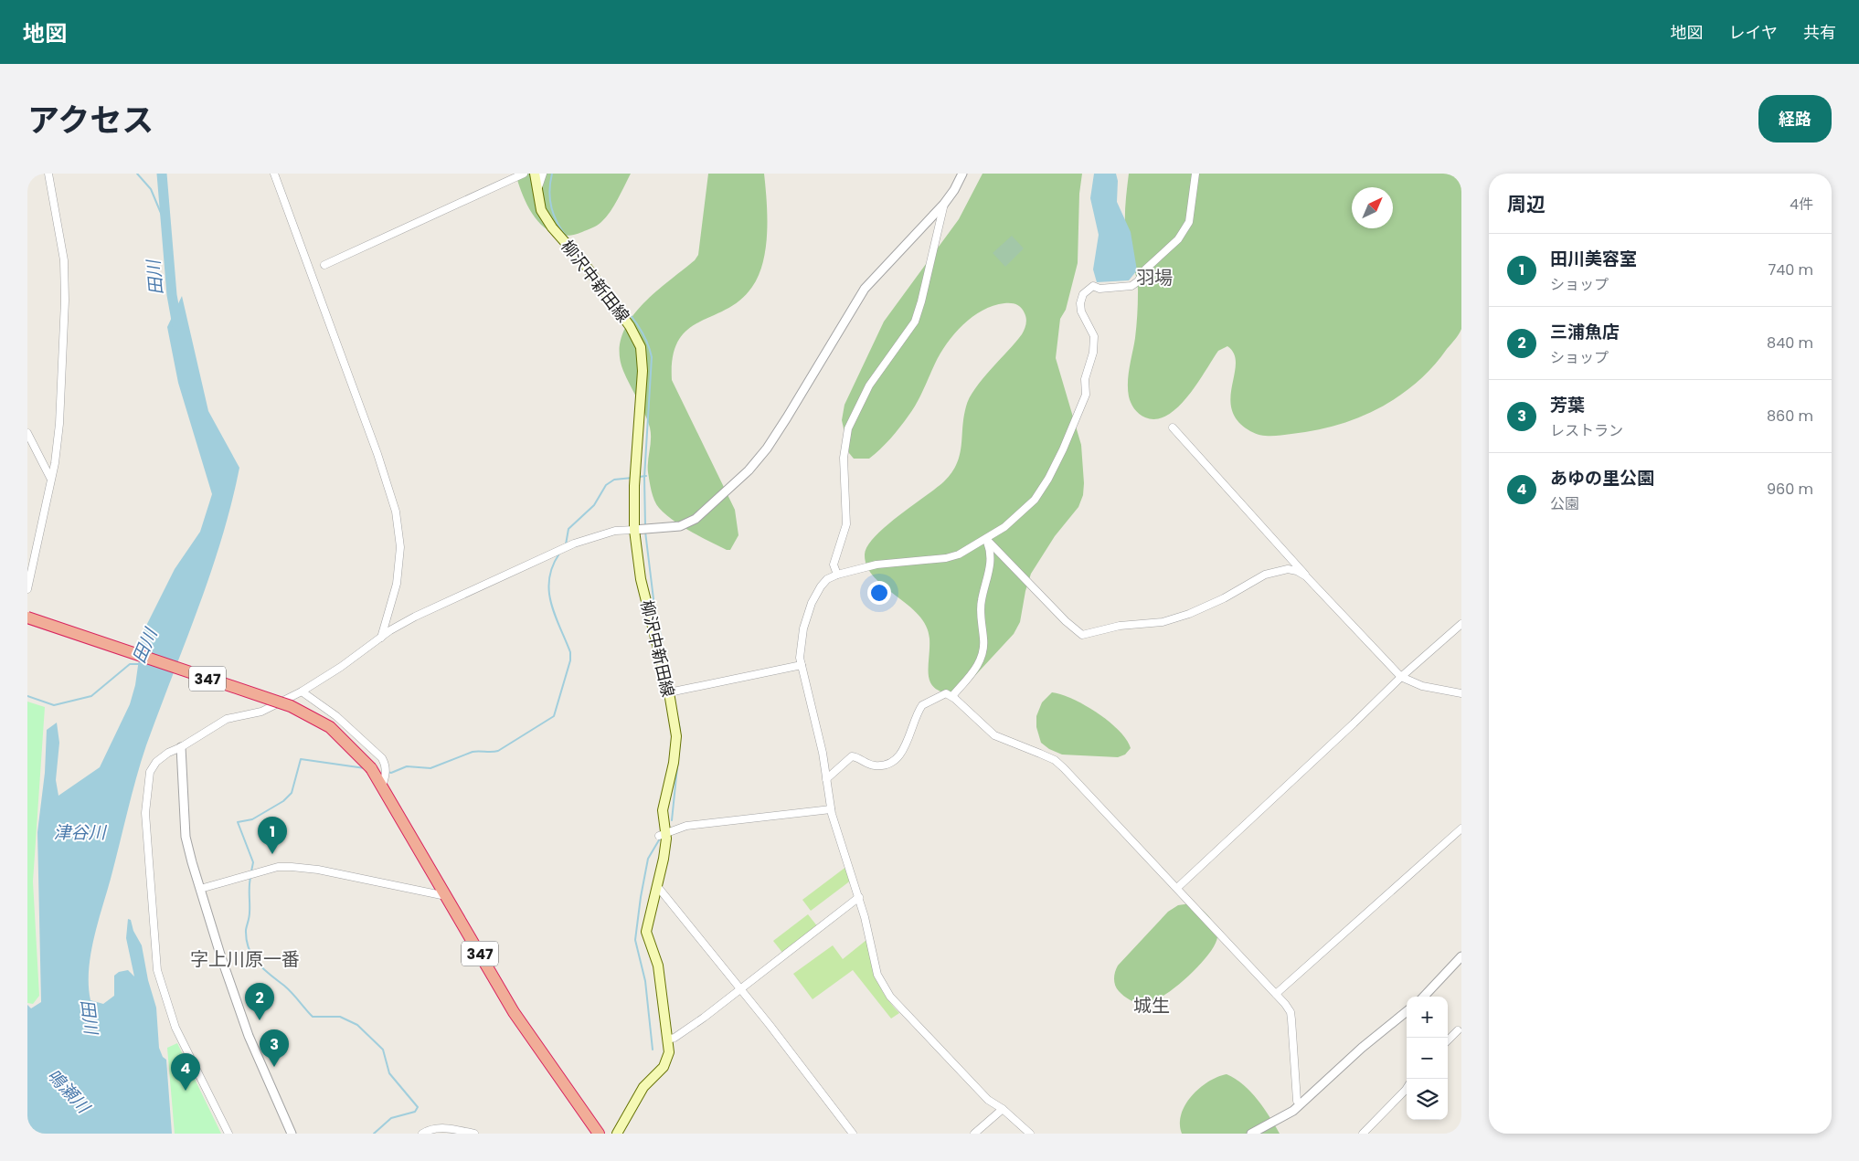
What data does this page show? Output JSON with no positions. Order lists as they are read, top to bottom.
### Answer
{
  "streets": {
    "highway": ["347"],
    "main road": ["柳沢中新田線"]
  },
  "districts": ["羽場", "字上川原一番", "城生"],
  "water": ["田川", "津谷川", "鳴瀬川"],
  "north": "top right",
  "page": {
    "header": "地図",
    "nav": ["地図", "レイヤ", "共有"],
    "title": "アクセス",
    "buttons": "経路",
    "heading": ["周辺", "4件"],
    "list": [
      {
        "mark": "1",
        "name": "田川美容室",
        "note": "ショップ",
        "value": "740 m"
      },
      {
        "mark": "2",
        "name": "三浦魚店",
        "note": "ショップ",
        "value": "840 m"
      },
      {
        "mark": "3",
        "name": "芳葉",
        "note": "レストラン",
        "value": "860 m"
      },
      {
        "mark": "4",
        "name": "あゆの里公園",
        "note": "公園",
        "value": "960 m"
      }
    ],
    "pins": [
      "1",
      "2",
      "3",
      "4"
    ],
    "map_buttons": ["+", "−"]
  }
}
